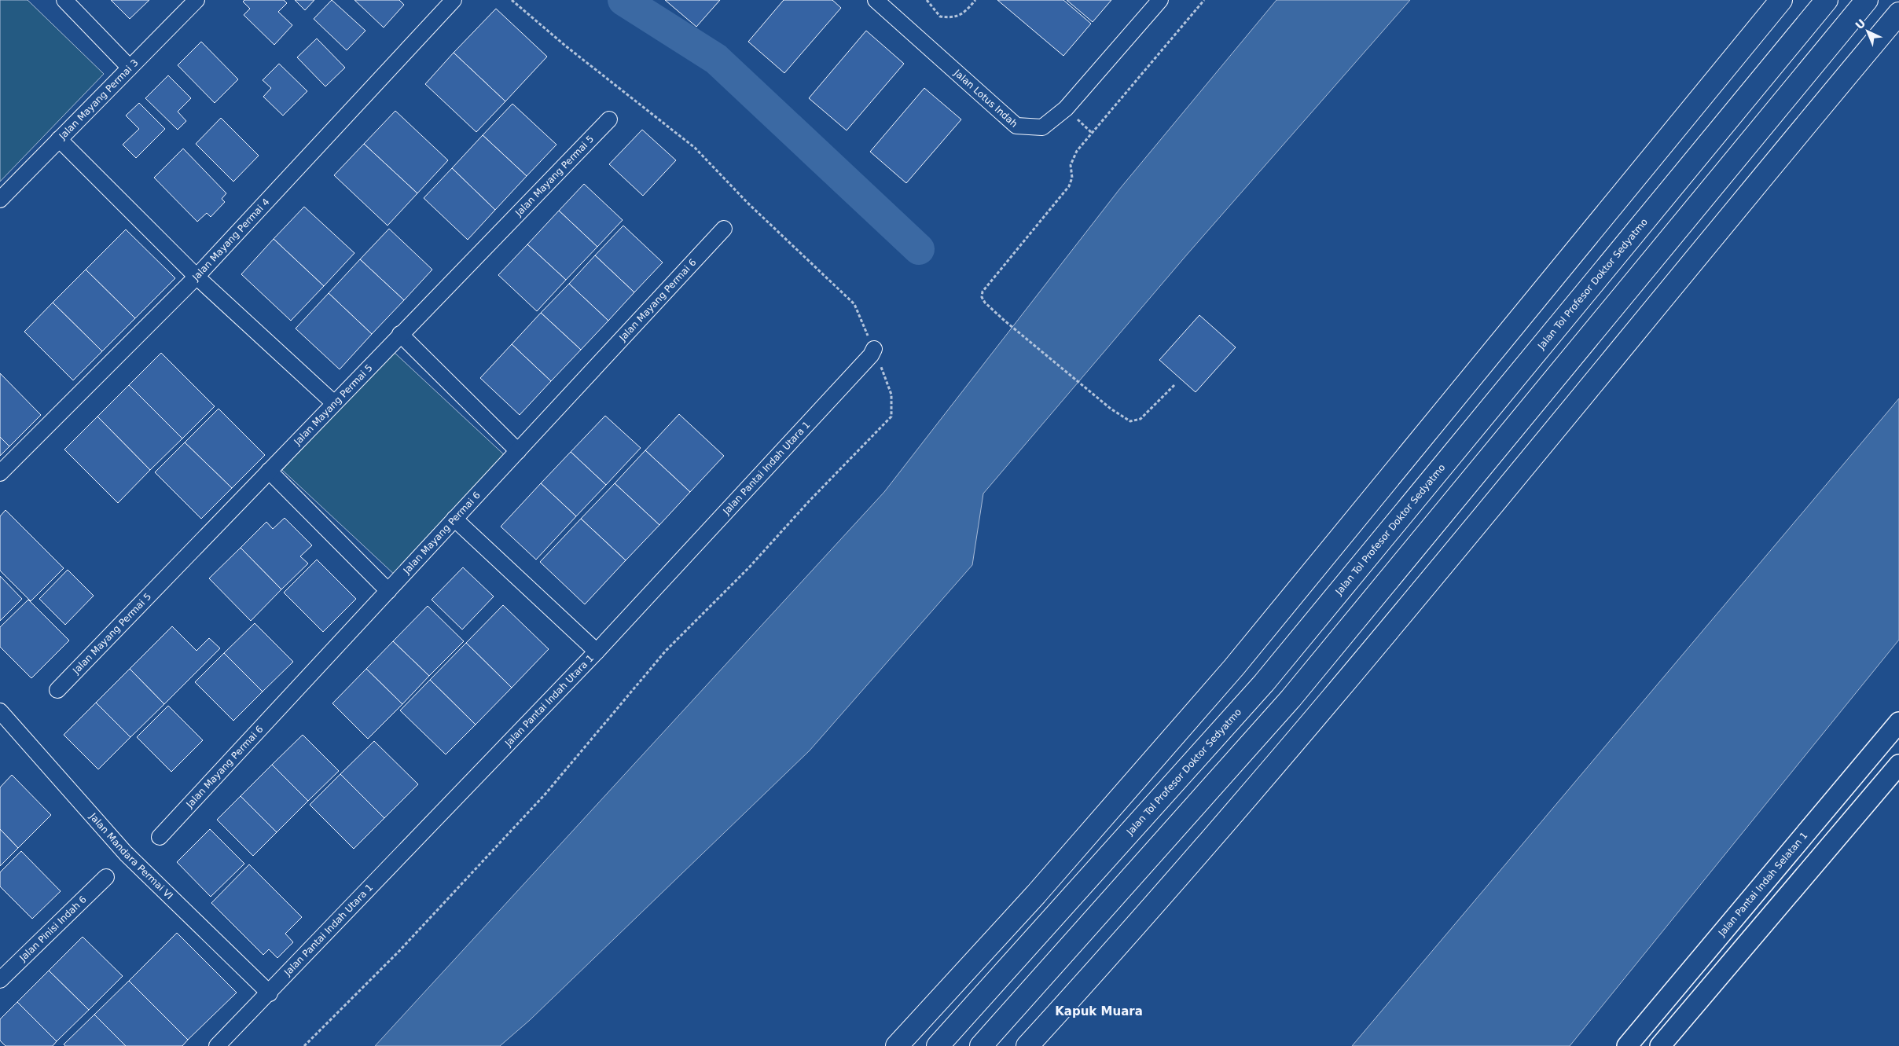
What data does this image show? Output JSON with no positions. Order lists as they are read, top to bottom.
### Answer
{
  "streets": {
    "highway": ["Jalan Tol Profesor Doktor Sedyatmo"],
    "street": [
      "Jalan Lotus Indah",
      "Jalan Mayang Permai 3",
      "Jalan Mayang Permai 5",
      "Jalan Mayang Permai 4",
      "Jalan Mayang Permai 6",
      "Jalan Pantai Indah Utara 1",
      "Jalan Mandara Permai VI",
      "Jalan Pantai Indah Selatan 1",
      "Jalan Pinisi Indah 6"
    ]
  },
  "crossings": [
    ["Jalan Pantai Indah Utara 1", "Jalan Mandara Permai VI"]
  ],
  "districts": ["Kapuk Muara"],
  "north": "top left"
}
